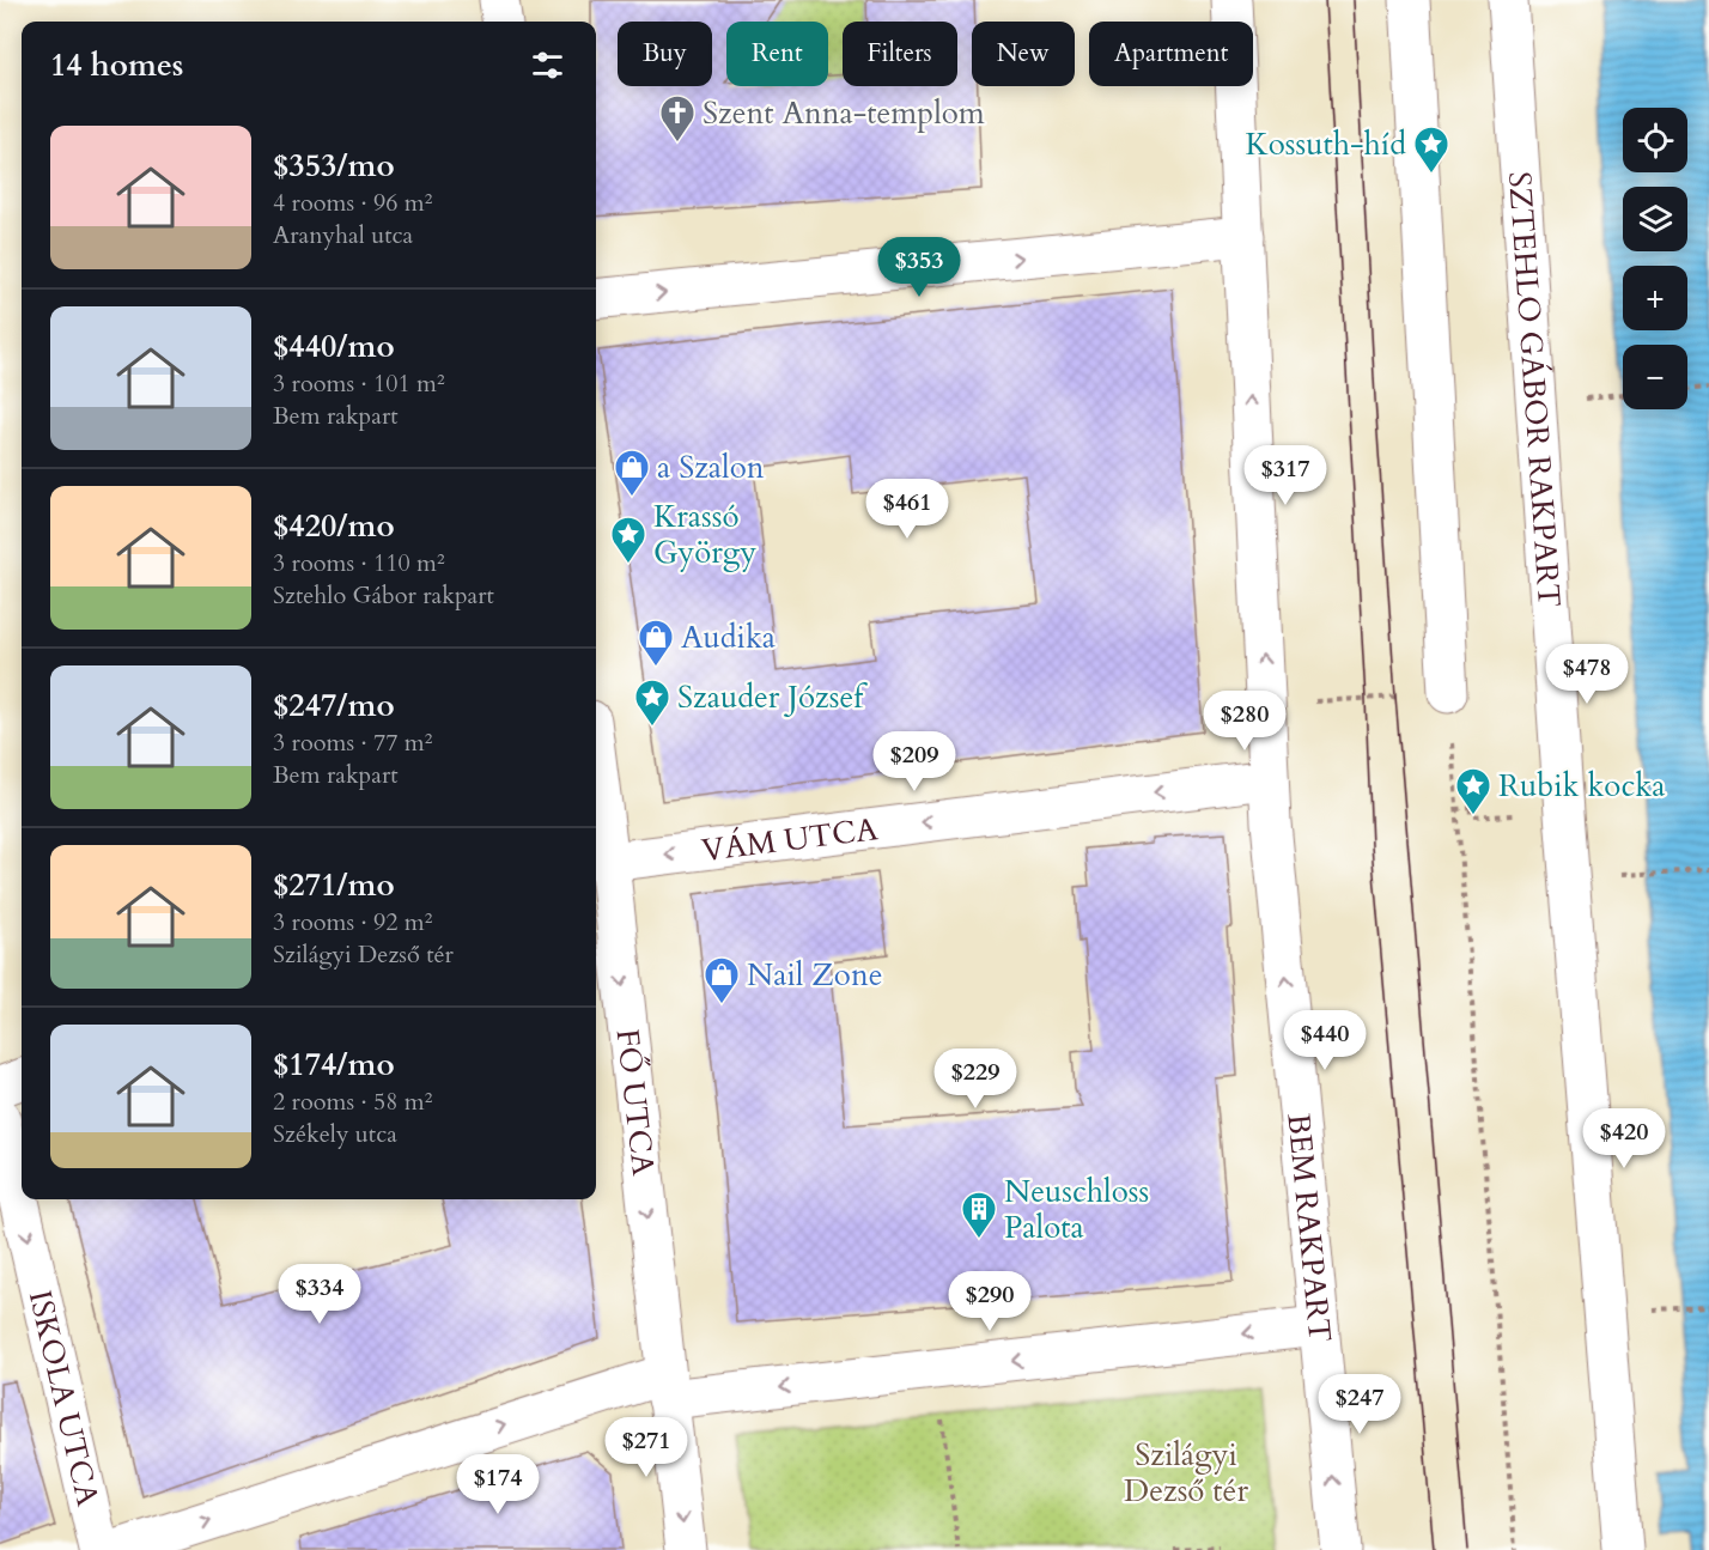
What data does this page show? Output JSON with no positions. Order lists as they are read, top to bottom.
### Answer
{
  "streets": {
    "street": [
      "SZTEHLO GÁBOR RAKPART",
      "VÁM UTCA",
      "FŐ UTCA",
      "BEM RAKPART",
      "ISKOLA UTCA"
    ]
  },
  "crossings": [
    ["VÁM UTCA", "FŐ UTCA"],
    ["VÁM UTCA", "BEM RAKPART"]
  ],
  "one_way": ["VÁM UTCA", "FŐ UTCA", "ISKOLA UTCA"],
  "parks": ["Szilágyi Dezső tér"],
  "places": {
    "church": ["Szent Anna-templom"],
    "place": [
      "Kossuth-híd",
      "Krassó György",
      "Szauder József",
      "Rubik kocka"
    ],
    "shop": ["a Szalon", "Audika", "Nail Zone"],
    "building": ["Neuschloss Palota"]
  },
  "page": {
    "chip": [
      "Buy",
      "Rent",
      "Filters",
      "New",
      "Apartment"
    ],
    "heading": "14 homes",
    "map_buttons": ["+", "−"],
    "list": [
      {
        "name": "$353/mo",
        "note": "4 rooms · 96 m² · Aranyhal utca"
      },
      {
        "name": "$440/mo",
        "note": "3 rooms · 101 m² · Bem rakpart"
      },
      {
        "name": "$420/mo",
        "note": "3 rooms · 110 m² · Sztehlo Gábor rakpart"
      },
      {
        "name": "$247/mo",
        "note": "3 rooms · 77 m² · Bem rakpart"
      },
      {
        "name": "$271/mo",
        "note": "3 rooms · 92 m² · Szilágyi Dezső tér"
      },
      {
        "name": "$174/mo",
        "note": "2 rooms · 58 m² · Székely utca"
      }
    ],
    "price": [
      "$353",
      "$317",
      "$461",
      "$478",
      "$280",
      "$209",
      "$440",
      "$229",
      "$420",
      "$334",
      "$290",
      "$247",
      "$271",
      "$174"
    ]
  }
}
